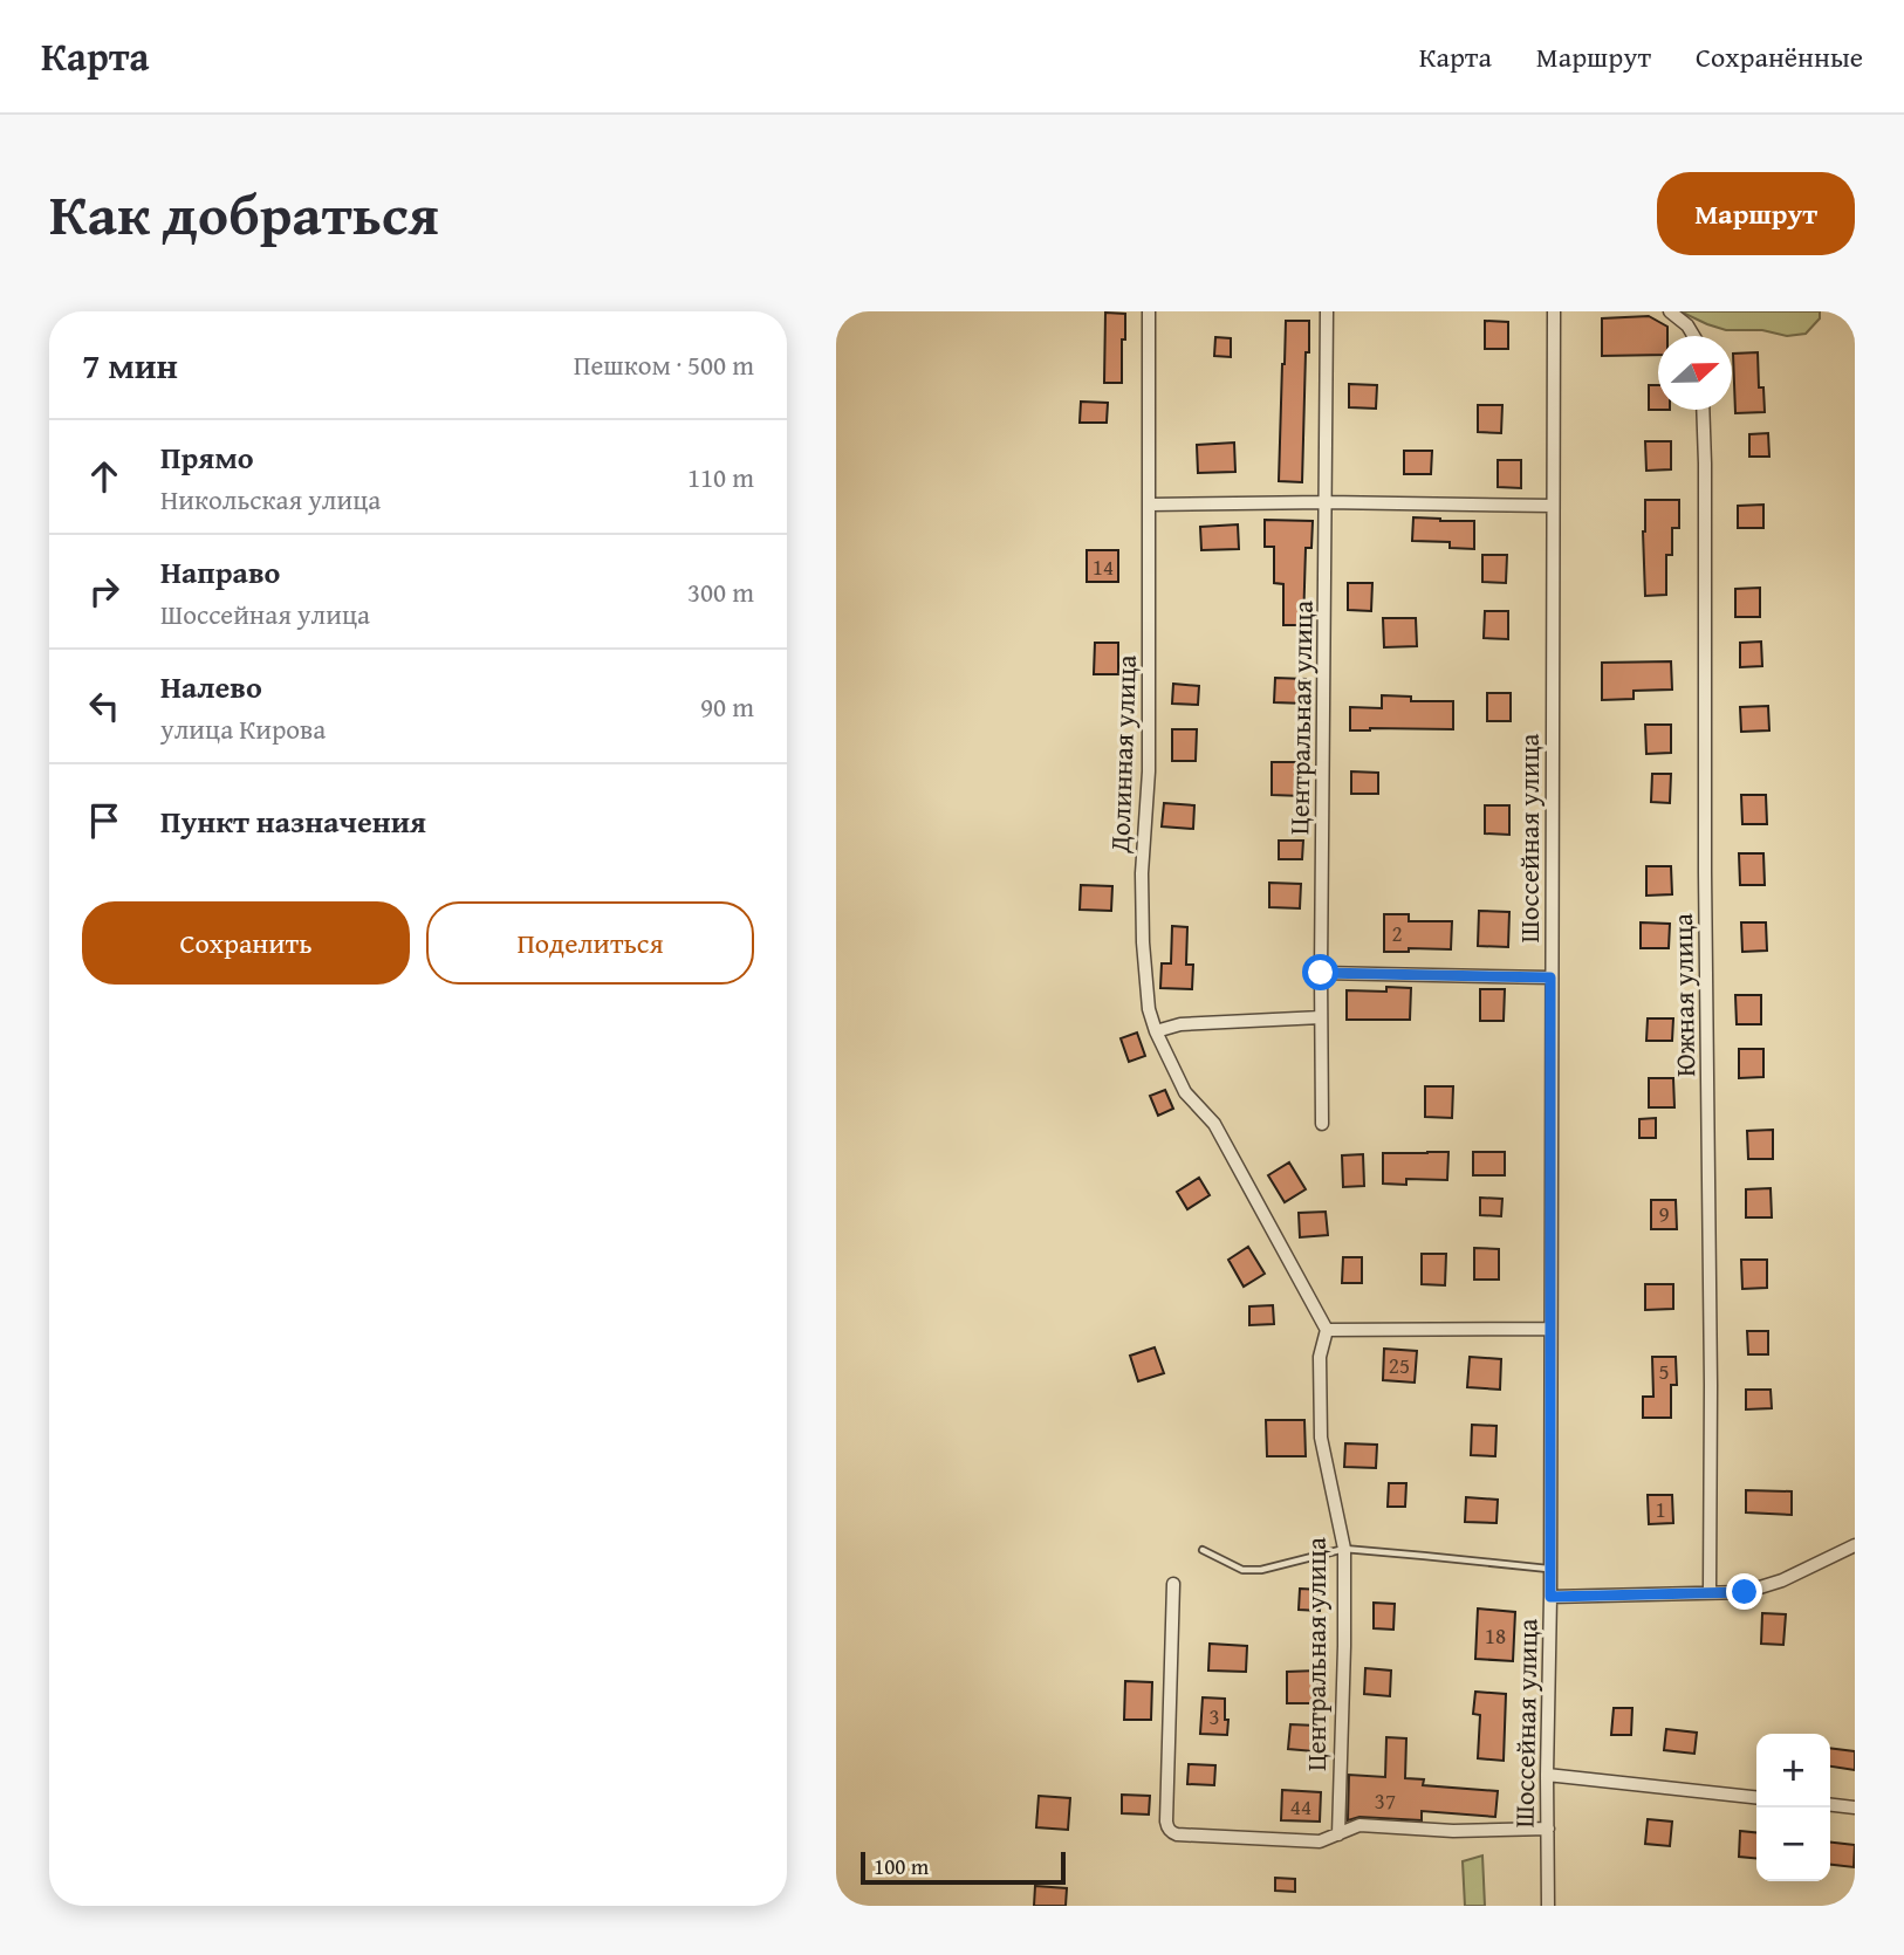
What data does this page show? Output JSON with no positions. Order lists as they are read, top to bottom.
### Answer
{
  "streets": {
    "street": [
      "Центральная улица",
      "Долинная улица",
      "Шоссейная улица",
      "Южная улица"
    ]
  },
  "crossings": [
    ["Центральная улица", "Долинная улица"]
  ],
  "house_numbers": [
    "14",
    "2",
    "9",
    "25",
    "5",
    "1",
    "18",
    "3",
    "37",
    "44"
  ],
  "scale_bar": "100 m",
  "north": "right",
  "page": {
    "header": "Карта",
    "nav": ["Карта", "Маршрут", "Сохранённые"],
    "title": "Как добраться",
    "buttons": [
      "Маршрут",
      ["Сохранить", "Поделиться"]
    ],
    "heading": ["7 мин", "Пешком · 500 m"],
    "list": [
      ["Прямо", "Никольская улица", "110 m"],
      ["Направо", "Шоссейная улица", "300 m"],
      ["Налево", "улица Кирова", "90 m"],
      "Пункт назначения"
    ],
    "map_buttons": ["+", "−"],
    "scale": "100 m"
  }
}
